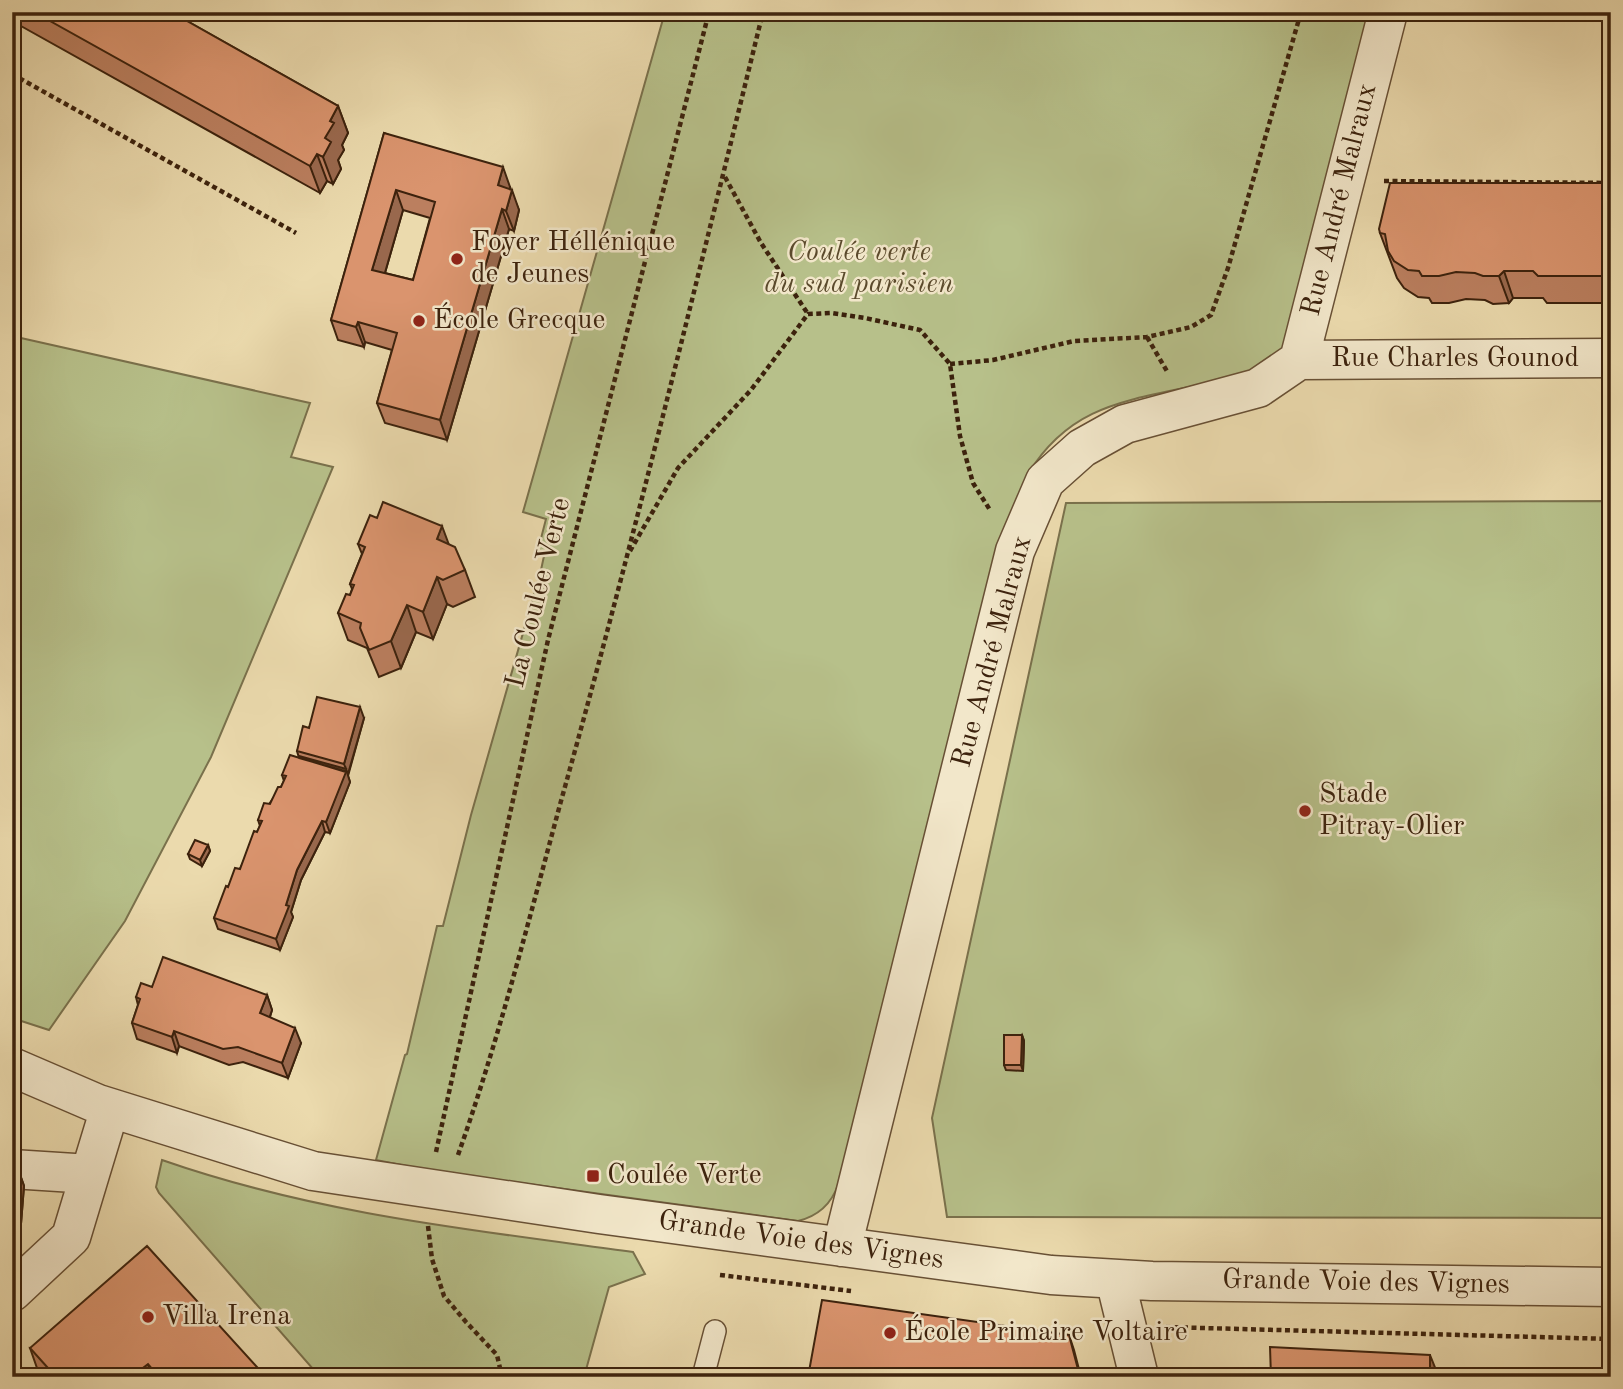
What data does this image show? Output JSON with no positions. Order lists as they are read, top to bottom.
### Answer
{
  "streets": {
    "street": ["Rue André Malraux", "Rue Charles Gounod", "Grande Voie des Vignes"],
    "path": ["La Coulée Verte"]
  },
  "crossings": [
    ["Rue André Malraux", "Rue Charles Gounod"],
    ["Rue André Malraux", "Grande Voie des Vignes"],
    ["La Coulée Verte", "Grande Voie des Vignes"]
  ],
  "parks": ["Coulée verte du sud parisien"],
  "places": {
    "other": [
      "Foyer Héllénique de Jeunes",
      "École Grecque",
      "Stade Pitray-Olier",
      "Villa Irena",
      "École Primaire Voltaire"
    ],
    "transit": ["Coulée Verte"]
  }
}
